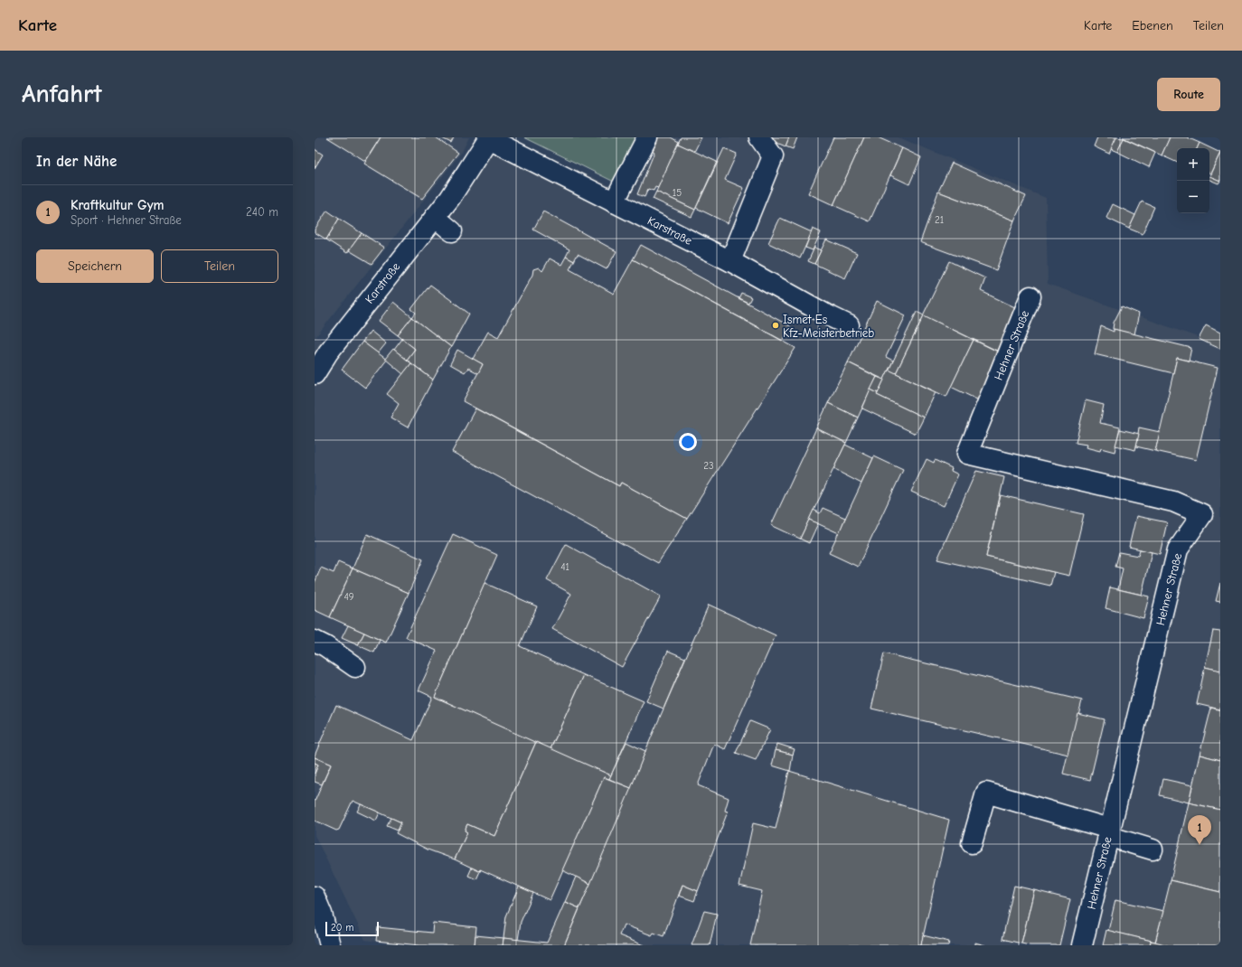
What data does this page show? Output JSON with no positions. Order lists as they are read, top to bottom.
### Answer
{
  "streets": {
    "street": ["Karstraße", "Hehner Straße"]
  },
  "places": ["Ismet Es Kfz-Meisterbetrieb"],
  "house_numbers": [
    "15",
    "21",
    "23",
    "41",
    "49"
  ],
  "scale_bar": "20 m",
  "page": {
    "header": "Karte",
    "nav": ["Karte", "Ebenen", "Teilen"],
    "buttons": [
      "Route",
      ["Speichern", "Teilen"]
    ],
    "title": "Anfahrt",
    "heading": "In der Nähe",
    "map_buttons": ["+", "−"],
    "list": [
      {
        "mark": "1",
        "name": "Kraftkultur Gym",
        "note": "Sport · Hehner Straße",
        "value": "240 m"
      }
    ],
    "pins": "1",
    "scale": "20 m"
  }
}
